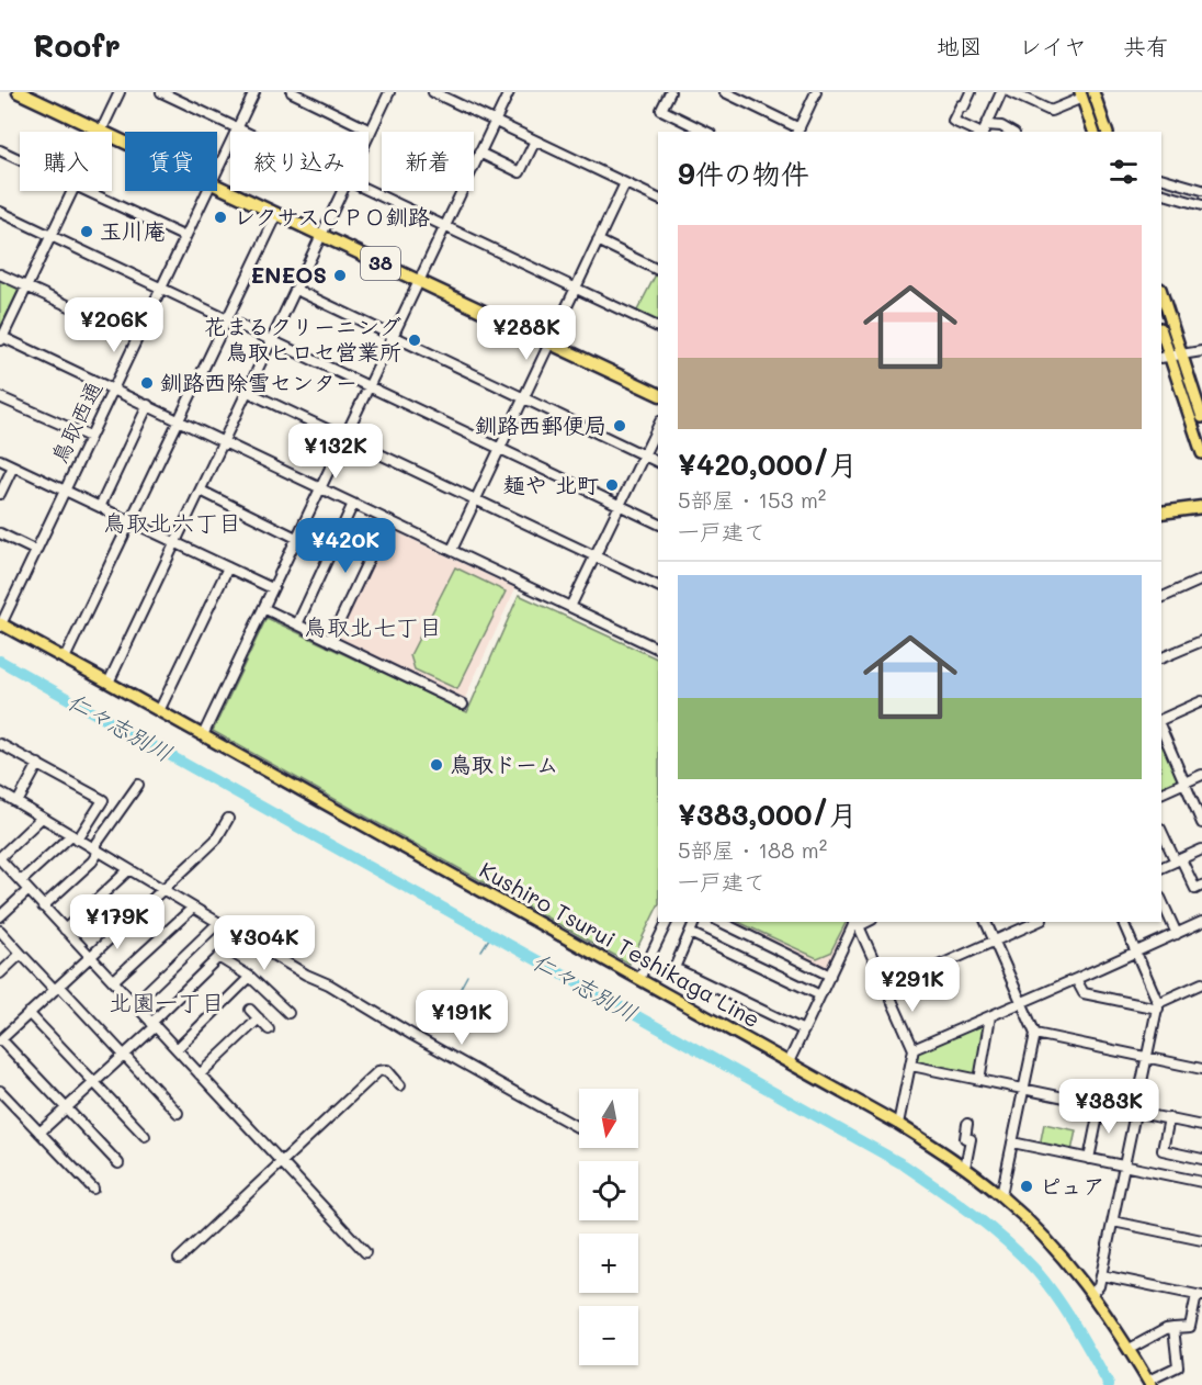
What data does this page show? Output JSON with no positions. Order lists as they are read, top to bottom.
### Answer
{
  "streets": {
    "highway": ["38"],
    "main road": ["Kushiro Tsurui Teshikaga Line"],
    "street": ["鳥取西通"]
  },
  "crossings": [
    ["鳥取西通", "Kushiro Tsurui Teshikaga Line"]
  ],
  "districts": ["鳥取北六丁目", "鳥取北七丁目", "北園一丁目"],
  "water": ["仁々志別川"],
  "places": [
    "レクサスＣＰＯ釧路",
    "玉川庵",
    "ENEOS",
    "花まるクリーニング 鳥取ヒロセ営業所",
    "釧路西除雪センター",
    "釧路西郵便局",
    "麺や 北町",
    "鳥取ドーム",
    "ピュア"
  ],
  "north": "bottom",
  "page": {
    "header": "Roofr",
    "nav": ["地図", "レイヤ", "共有"],
    "chip": [
      "購入",
      "賃貸",
      "絞り込み",
      "新着"
    ],
    "heading": "9件の物件",
    "list": [
      {
        "name": "¥420,000/月",
        "note": "5部屋 · 153 m² · 一戸建て"
      },
      {
        "name": "¥383,000/月",
        "note": "5部屋 · 188 m² · 一戸建て"
      }
    ],
    "price": [
      "¥206K",
      "¥288K",
      "¥132K",
      "¥420K",
      "¥179K",
      "¥304K",
      "¥291K",
      "¥191K",
      "¥383K"
    ],
    "map_buttons": ["+", "−"]
  }
}
